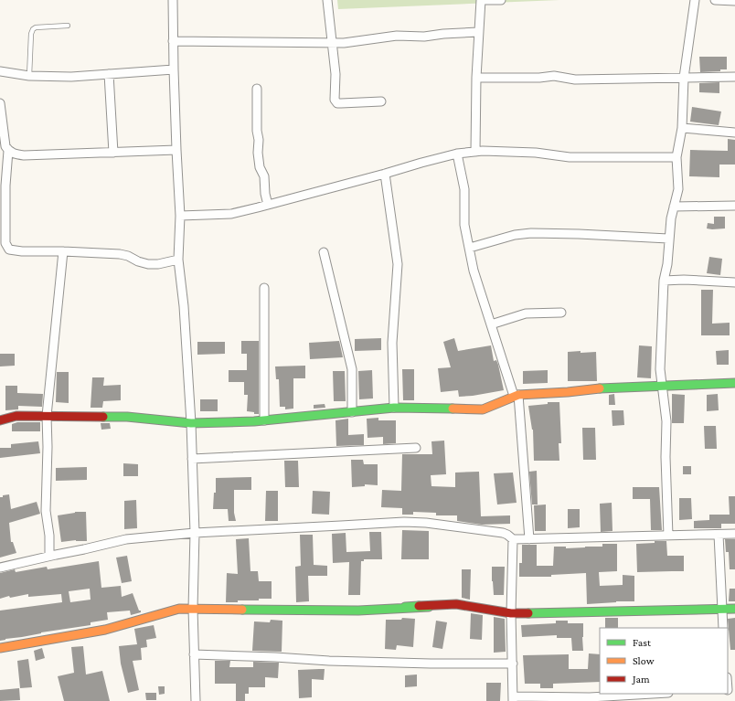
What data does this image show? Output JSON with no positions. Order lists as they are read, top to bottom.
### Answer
{
  "legend": ["Fast", "Slow", "Jam"]
}
